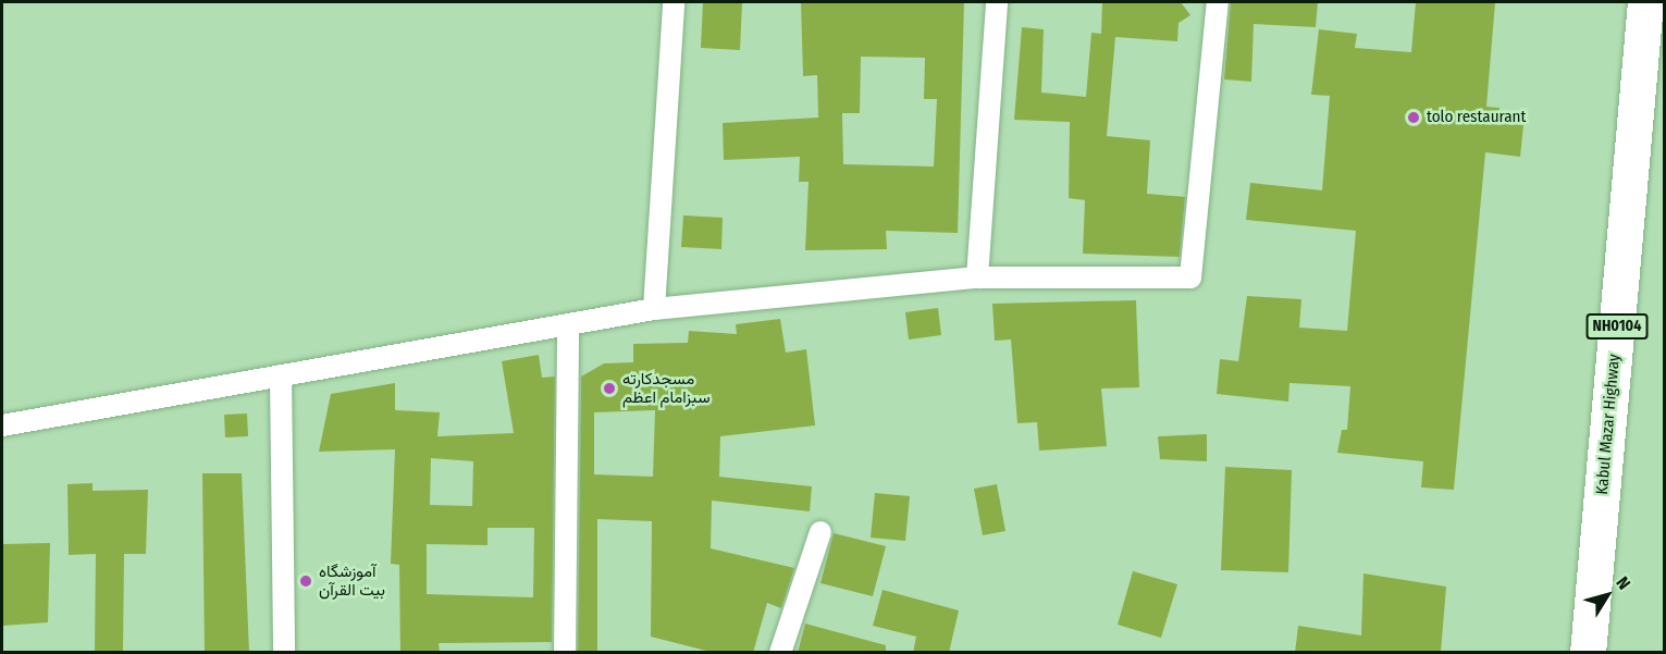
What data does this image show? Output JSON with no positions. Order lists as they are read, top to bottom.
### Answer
{
  "streets": {
    "highway": ["NH0104", "Kabul Mazar Highway"]
  },
  "places": ["tolo restaurant", "مسجدکارته سبزامام اعظم", "آموزشگاه بیت القرآن"],
  "north": "top right"
}
